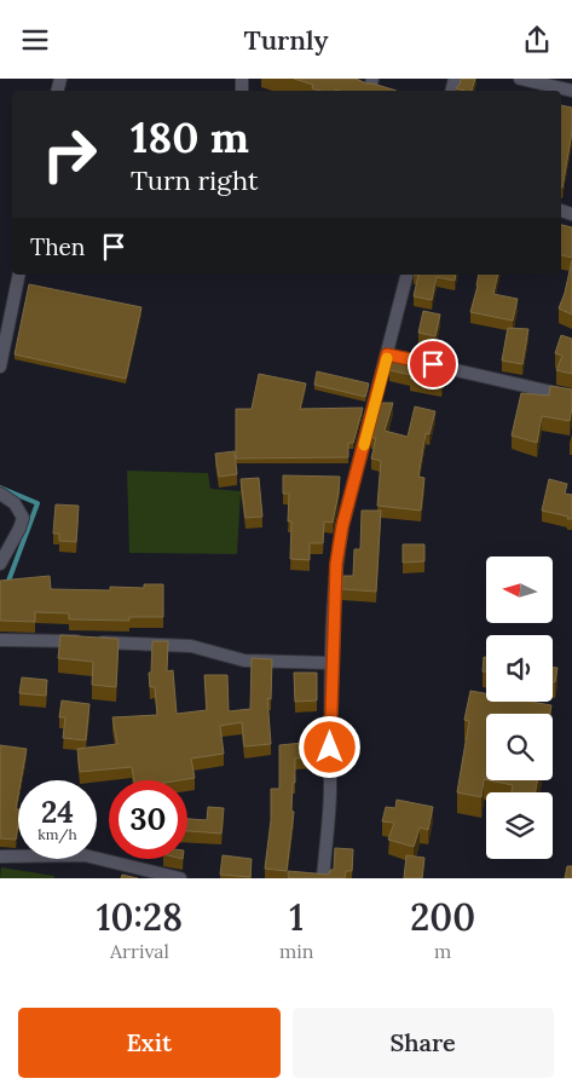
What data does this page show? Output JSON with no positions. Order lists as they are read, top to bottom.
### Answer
{
  "north": "left",
  "page": {
    "header": "Turnly",
    "turn": ["180 m", "Turn right"],
    "then": "Then",
    "speed": "24 km/h",
    "limit": "30",
    "eta": [
      "10:28",
      "Arrival",
      "1",
      "min",
      "200",
      "m"
    ],
    "buttons": ["Exit", "Share"]
  }
}
